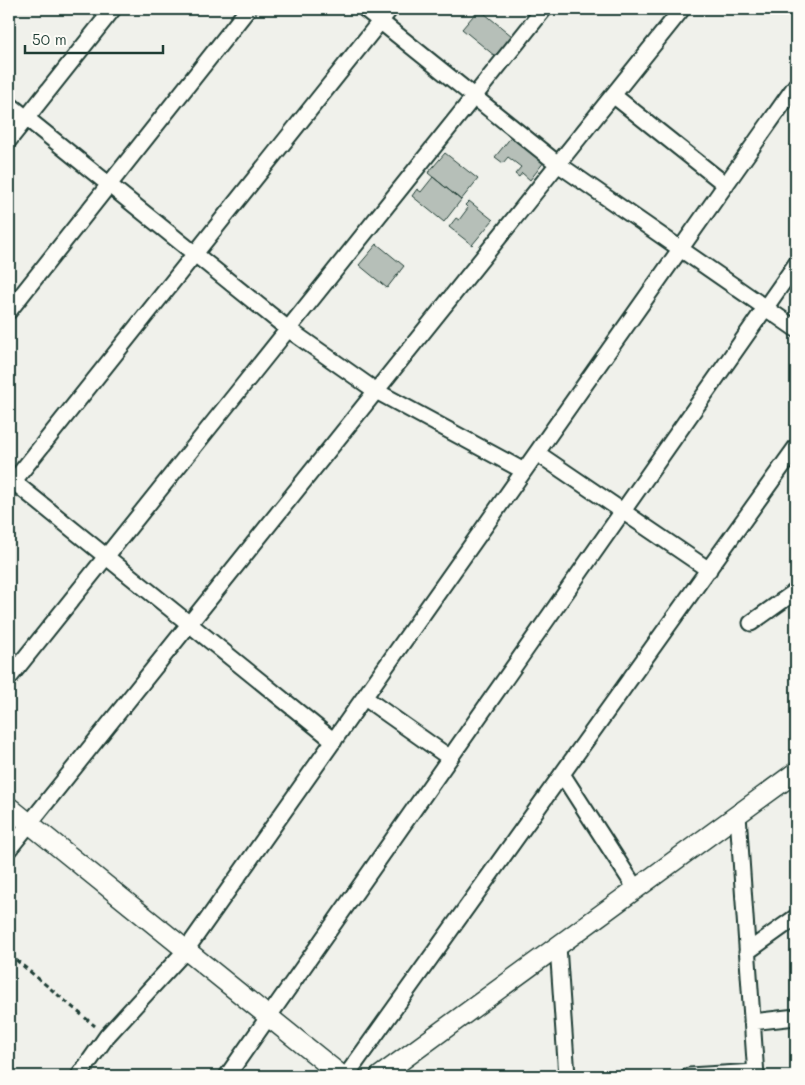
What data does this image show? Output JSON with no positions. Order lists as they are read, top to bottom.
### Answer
{
  "scale_bar": "50 m"
}
